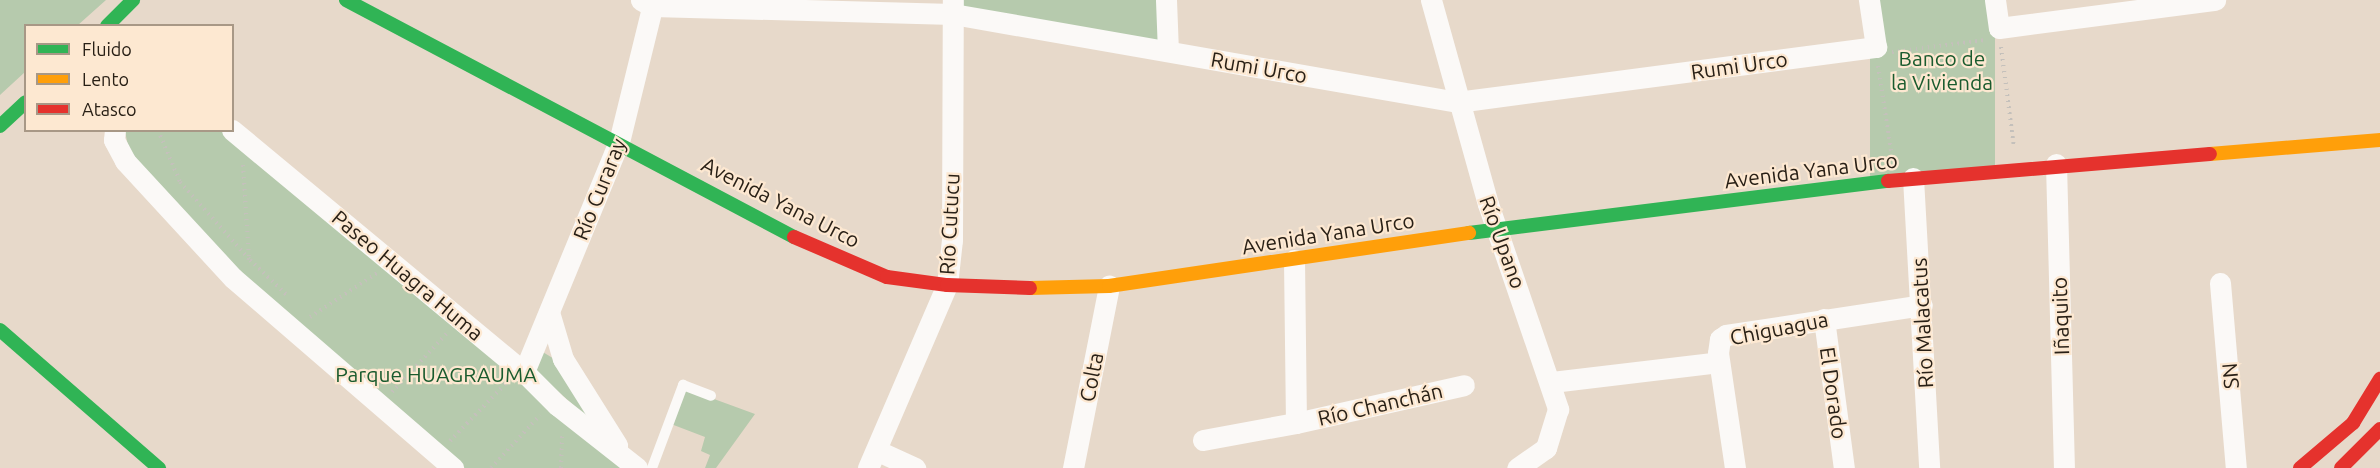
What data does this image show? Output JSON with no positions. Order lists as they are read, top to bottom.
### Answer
{
  "streets": {
    "street": [
      "Rumi Urco",
      "Avenida Yana Urco",
      "Río Curaray",
      "Río Cutucu",
      "Río Upano",
      "Paseo Huagra Huma",
      "Iñaquito",
      "Río Malacatus",
      "Chiguagua",
      "SN",
      "Colta",
      "El Dorado",
      "Río Chanchán"
    ]
  },
  "crossings": [
    ["Rumi Urco", "Río Curaray"],
    ["Rumi Urco", "Río Cutucu"],
    ["Rumi Urco", "Río Upano"],
    ["Avenida Yana Urco", "Río Curaray"],
    ["Avenida Yana Urco", "Río Cutucu"],
    ["Avenida Yana Urco", "Río Upano"],
    ["Avenida Yana Urco", "Iñaquito"],
    ["Avenida Yana Urco", "Río Malacatus"],
    ["Avenida Yana Urco", "Colta"],
    ["Avenida Yana Urco", "Río Chanchán"],
    ["Río Curaray", "Paseo Huagra Huma"],
    ["Río Upano", "Chiguagua"],
    ["Río Malacatus", "Chiguagua"],
    ["Chiguagua", "El Dorado"]
  ],
  "parks": ["Banco de la Vivienda", "Parque HUAGRAUMA"],
  "legend": ["Fluido", "Lento", "Atasco"]
}
